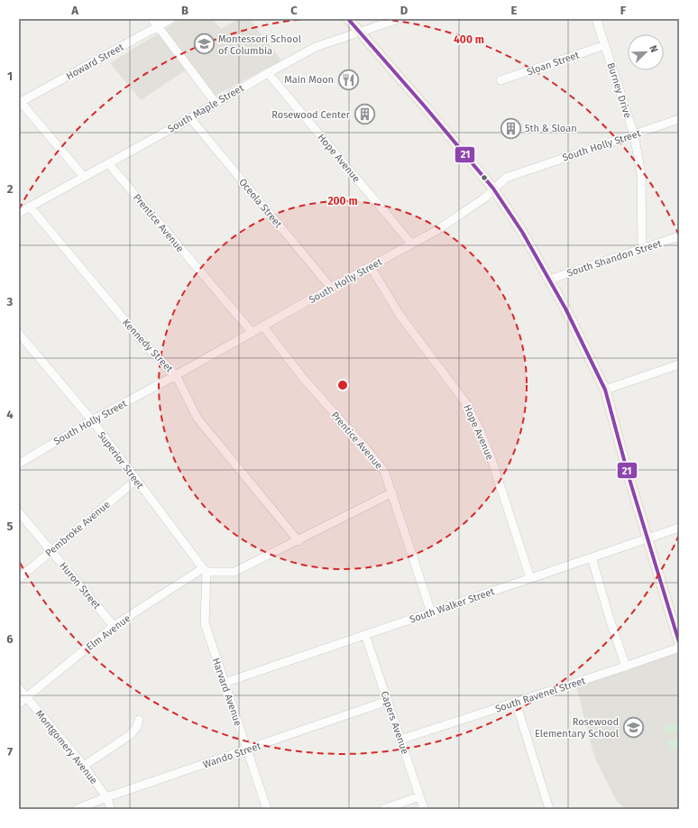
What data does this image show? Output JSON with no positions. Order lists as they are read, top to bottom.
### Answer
{
  "streets": {
    "street": [
      "Howard Street",
      "Sloan Street",
      "Burney Drive",
      "South Maple Street",
      "South Holly Street",
      "Hope Avenue",
      "Oceola Street",
      "Prentice Avenue",
      "South Shandon Street",
      "Kennedy Street",
      "Superior Street",
      "Pembroke Avenue",
      "Huron Street",
      "South Walker Street",
      "Elm Avenue",
      "Harvard Avenue",
      "South Ravenel Street",
      "Capers Avenue",
      "Montgomery Avenue",
      "Wando Street"
    ]
  },
  "crossings": [
    ["Sloan Street", "Burney Drive"],
    ["Burney Drive", "South Holly Street"],
    ["Burney Drive", "South Shandon Street"],
    ["South Maple Street", "Hope Avenue"],
    ["South Maple Street", "Oceola Street"],
    ["South Maple Street", "Prentice Avenue"],
    ["South Maple Street", "Kennedy Street"],
    ["South Holly Street", "Hope Avenue"],
    ["South Holly Street", "Oceola Street"],
    ["South Holly Street", "Prentice Avenue"],
    ["South Holly Street", "Kennedy Street"],
    ["South Holly Street", "Superior Street"],
    ["Hope Avenue", "South Walker Street"],
    ["Prentice Avenue", "South Walker Street"],
    ["Superior Street", "Pembroke Avenue"],
    ["Superior Street", "Elm Avenue"],
    ["Superior Street", "Harvard Avenue"],
    ["Pembroke Avenue", "Huron Street"],
    ["Huron Street", "Elm Avenue"],
    ["South Walker Street", "Harvard Avenue"],
    ["South Walker Street", "Capers Avenue"],
    ["Elm Avenue", "Harvard Avenue"],
    ["Elm Avenue", "Montgomery Avenue"],
    ["Harvard Avenue", "Wando Street"],
    ["South Ravenel Street", "Capers Avenue"],
    ["Capers Avenue", "Wando Street"],
    ["Montgomery Avenue", "Wando Street"]
  ],
  "places": {
    "school or university": ["Montessori School of Columbia", "Rosewood Elementary School"],
    "restaurant": ["Main Moon"],
    "building": ["Rosewood Center", "5th & Sloan"]
  },
  "lines": ["transit line 21"],
  "north": "top right",
  "grid": {
    "columns": [
      "A",
      "B",
      "C",
      "D",
      "E",
      "F"
    ],
    "rows": [
      "1",
      "2",
      "3",
      "4",
      "5",
      "6",
      "7"
    ]
  },
  "rings": ["400 m", "200 m"]
}
